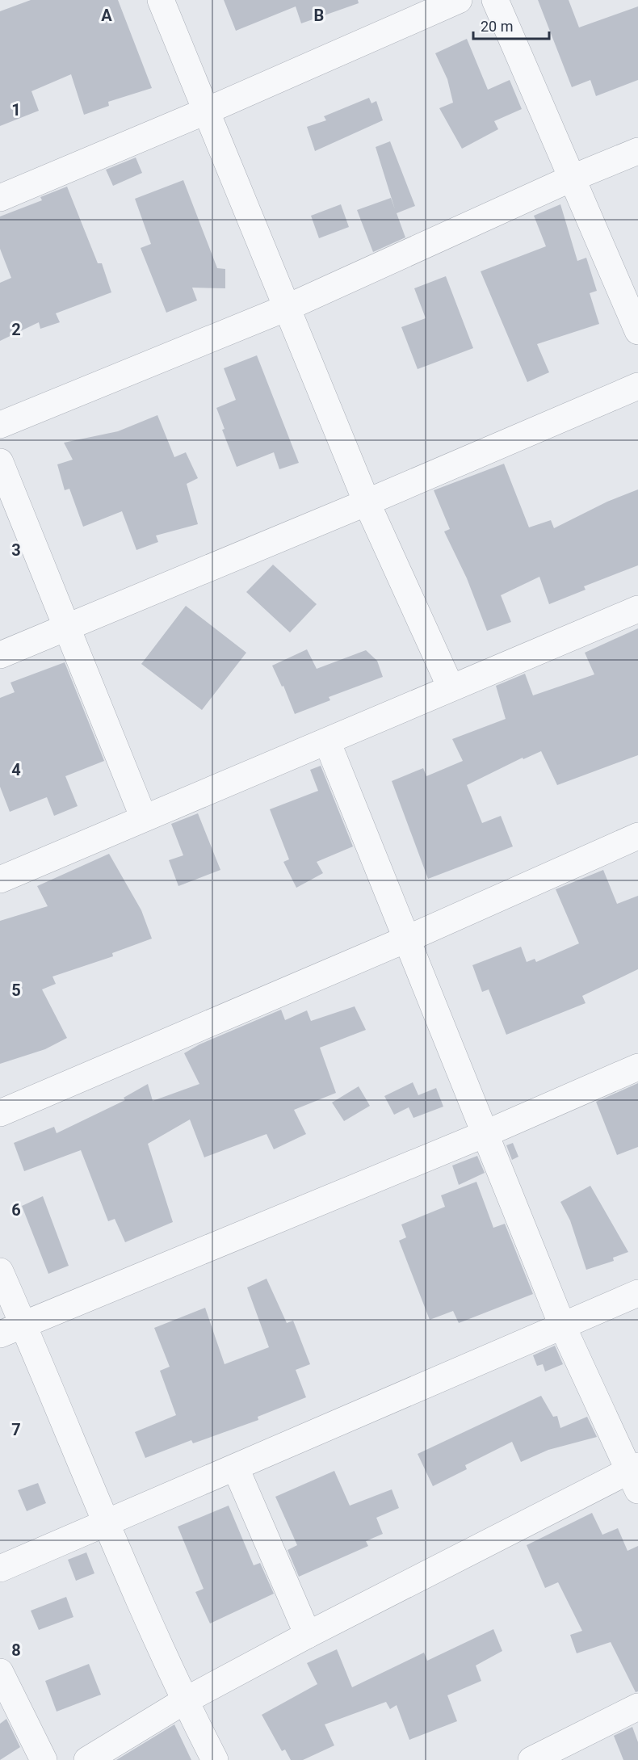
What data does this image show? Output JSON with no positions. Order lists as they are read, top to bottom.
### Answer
{
  "scale_bar": "20 m",
  "grid": {
    "columns": ["A", "B"],
    "rows": [
      "1",
      "2",
      "3",
      "4",
      "5",
      "6",
      "7",
      "8"
    ]
  }
}
